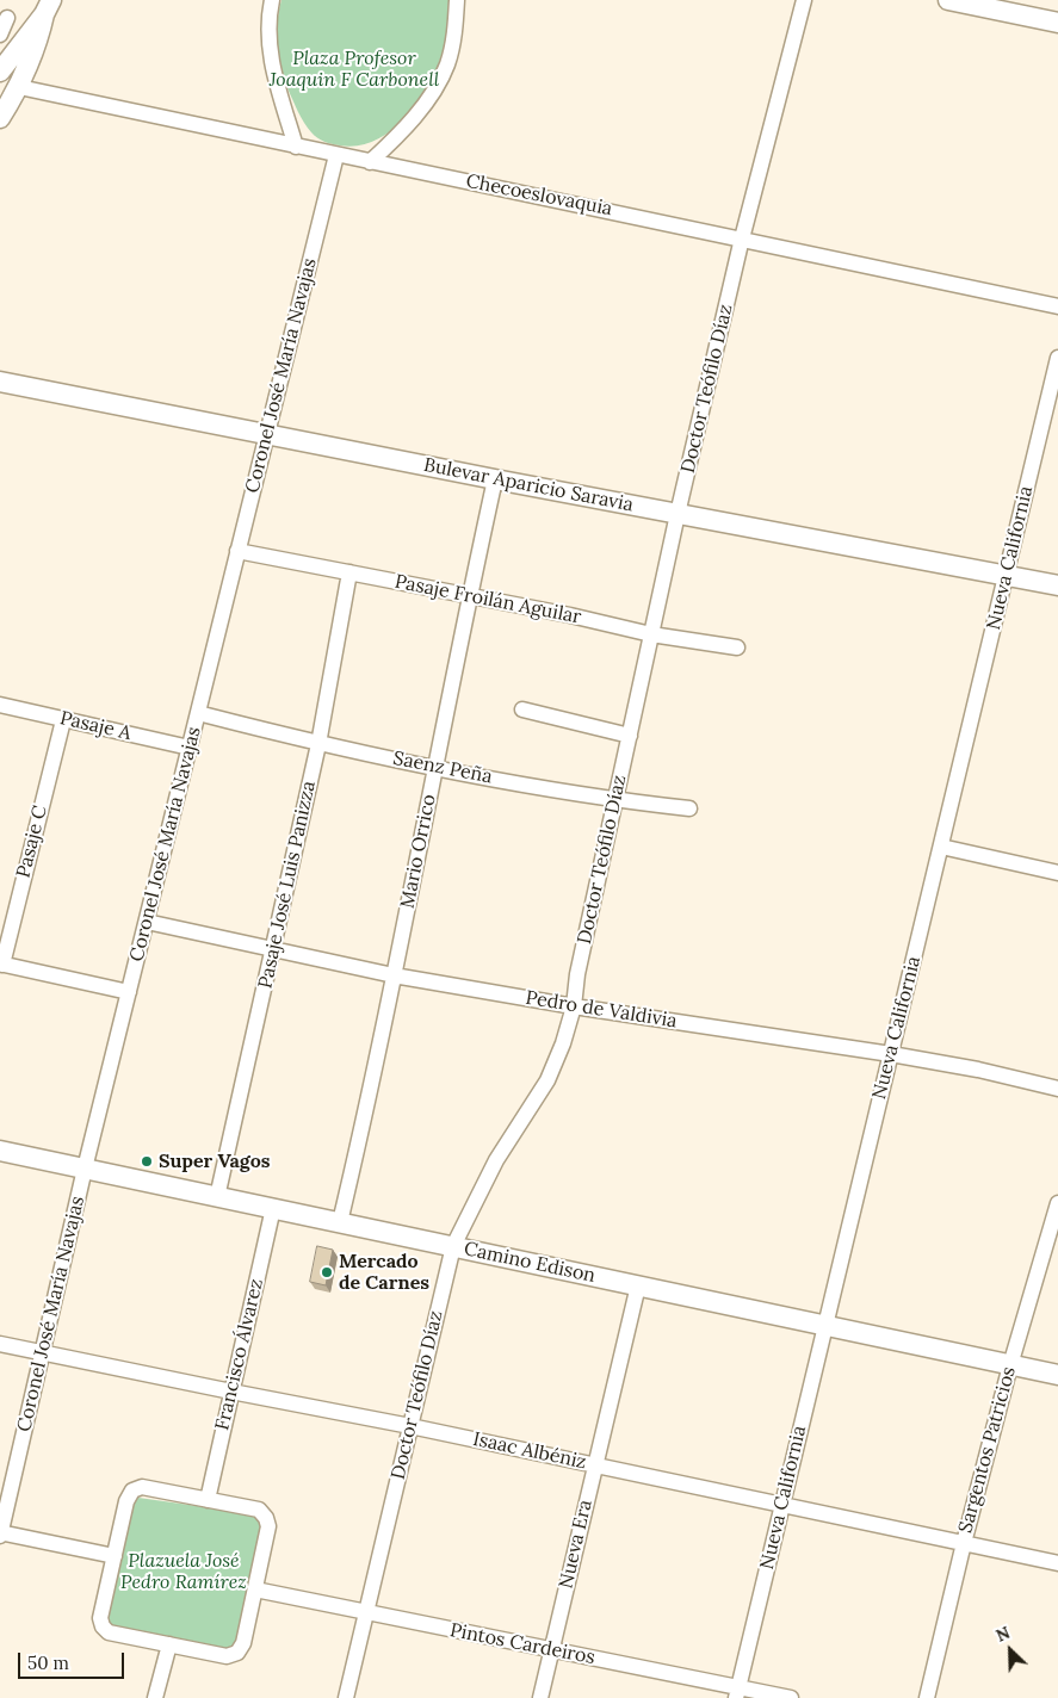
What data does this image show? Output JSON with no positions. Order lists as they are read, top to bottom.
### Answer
{
  "streets": {
    "street": [
      "Checoeslovaquia",
      "Coronel José María Navajas",
      "Doctor Teófilo Díaz",
      "Bulevar Aparicio Saravia",
      "Nueva California",
      "Pasaje Froilán Aguilar",
      "Pasaje A",
      "Saenz Peña",
      "Pasaje C",
      "Mario Orrico",
      "Pasaje José Luis Panizza",
      "Pedro de Valdivia",
      "Camino Edison",
      "Francisco Álvarez",
      "Sargentos Patricios",
      "Isaac Albéniz",
      "Nueva Era",
      "Pintos Cardeiros"
    ]
  },
  "crossings": [
    ["Checoeslovaquia", "Coronel José María Navajas"],
    ["Checoeslovaquia", "Doctor Teófilo Díaz"],
    ["Coronel José María Navajas", "Bulevar Aparicio Saravia"],
    ["Coronel José María Navajas", "Pasaje Froilán Aguilar"],
    ["Coronel José María Navajas", "Pasaje A"],
    ["Coronel José María Navajas", "Saenz Peña"],
    ["Coronel José María Navajas", "Pedro de Valdivia"],
    ["Coronel José María Navajas", "Camino Edison"],
    ["Coronel José María Navajas", "Isaac Albéniz"],
    ["Doctor Teófilo Díaz", "Bulevar Aparicio Saravia"],
    ["Doctor Teófilo Díaz", "Pasaje Froilán Aguilar"],
    ["Doctor Teófilo Díaz", "Saenz Peña"],
    ["Doctor Teófilo Díaz", "Pedro de Valdivia"],
    ["Doctor Teófilo Díaz", "Camino Edison"],
    ["Doctor Teófilo Díaz", "Isaac Albéniz"],
    ["Doctor Teófilo Díaz", "Pintos Cardeiros"],
    ["Bulevar Aparicio Saravia", "Nueva California"],
    ["Bulevar Aparicio Saravia", "Mario Orrico"],
    ["Nueva California", "Pedro de Valdivia"],
    ["Nueva California", "Camino Edison"],
    ["Nueva California", "Isaac Albéniz"],
    ["Nueva California", "Pintos Cardeiros"],
    ["Pasaje Froilán Aguilar", "Mario Orrico"],
    ["Pasaje Froilán Aguilar", "Pasaje José Luis Panizza"],
    ["Pasaje A", "Pasaje C"],
    ["Saenz Peña", "Mario Orrico"],
    ["Saenz Peña", "Pasaje José Luis Panizza"],
    ["Mario Orrico", "Pedro de Valdivia"],
    ["Mario Orrico", "Camino Edison"],
    ["Pasaje José Luis Panizza", "Pedro de Valdivia"],
    ["Pasaje José Luis Panizza", "Camino Edison"],
    ["Camino Edison", "Francisco Álvarez"],
    ["Camino Edison", "Sargentos Patricios"],
    ["Camino Edison", "Nueva Era"],
    ["Francisco Álvarez", "Isaac Albéniz"],
    ["Sargentos Patricios", "Isaac Albéniz"],
    ["Isaac Albéniz", "Nueva Era"],
    ["Nueva Era", "Pintos Cardeiros"]
  ],
  "parks": ["Plaza Profesor Joaquin F Carbonell", "Plazuela José Pedro Ramírez"],
  "places": ["Super Vagos", "Mercado de Carnes"],
  "scale_bar": "50 m",
  "north": "top left"
}
